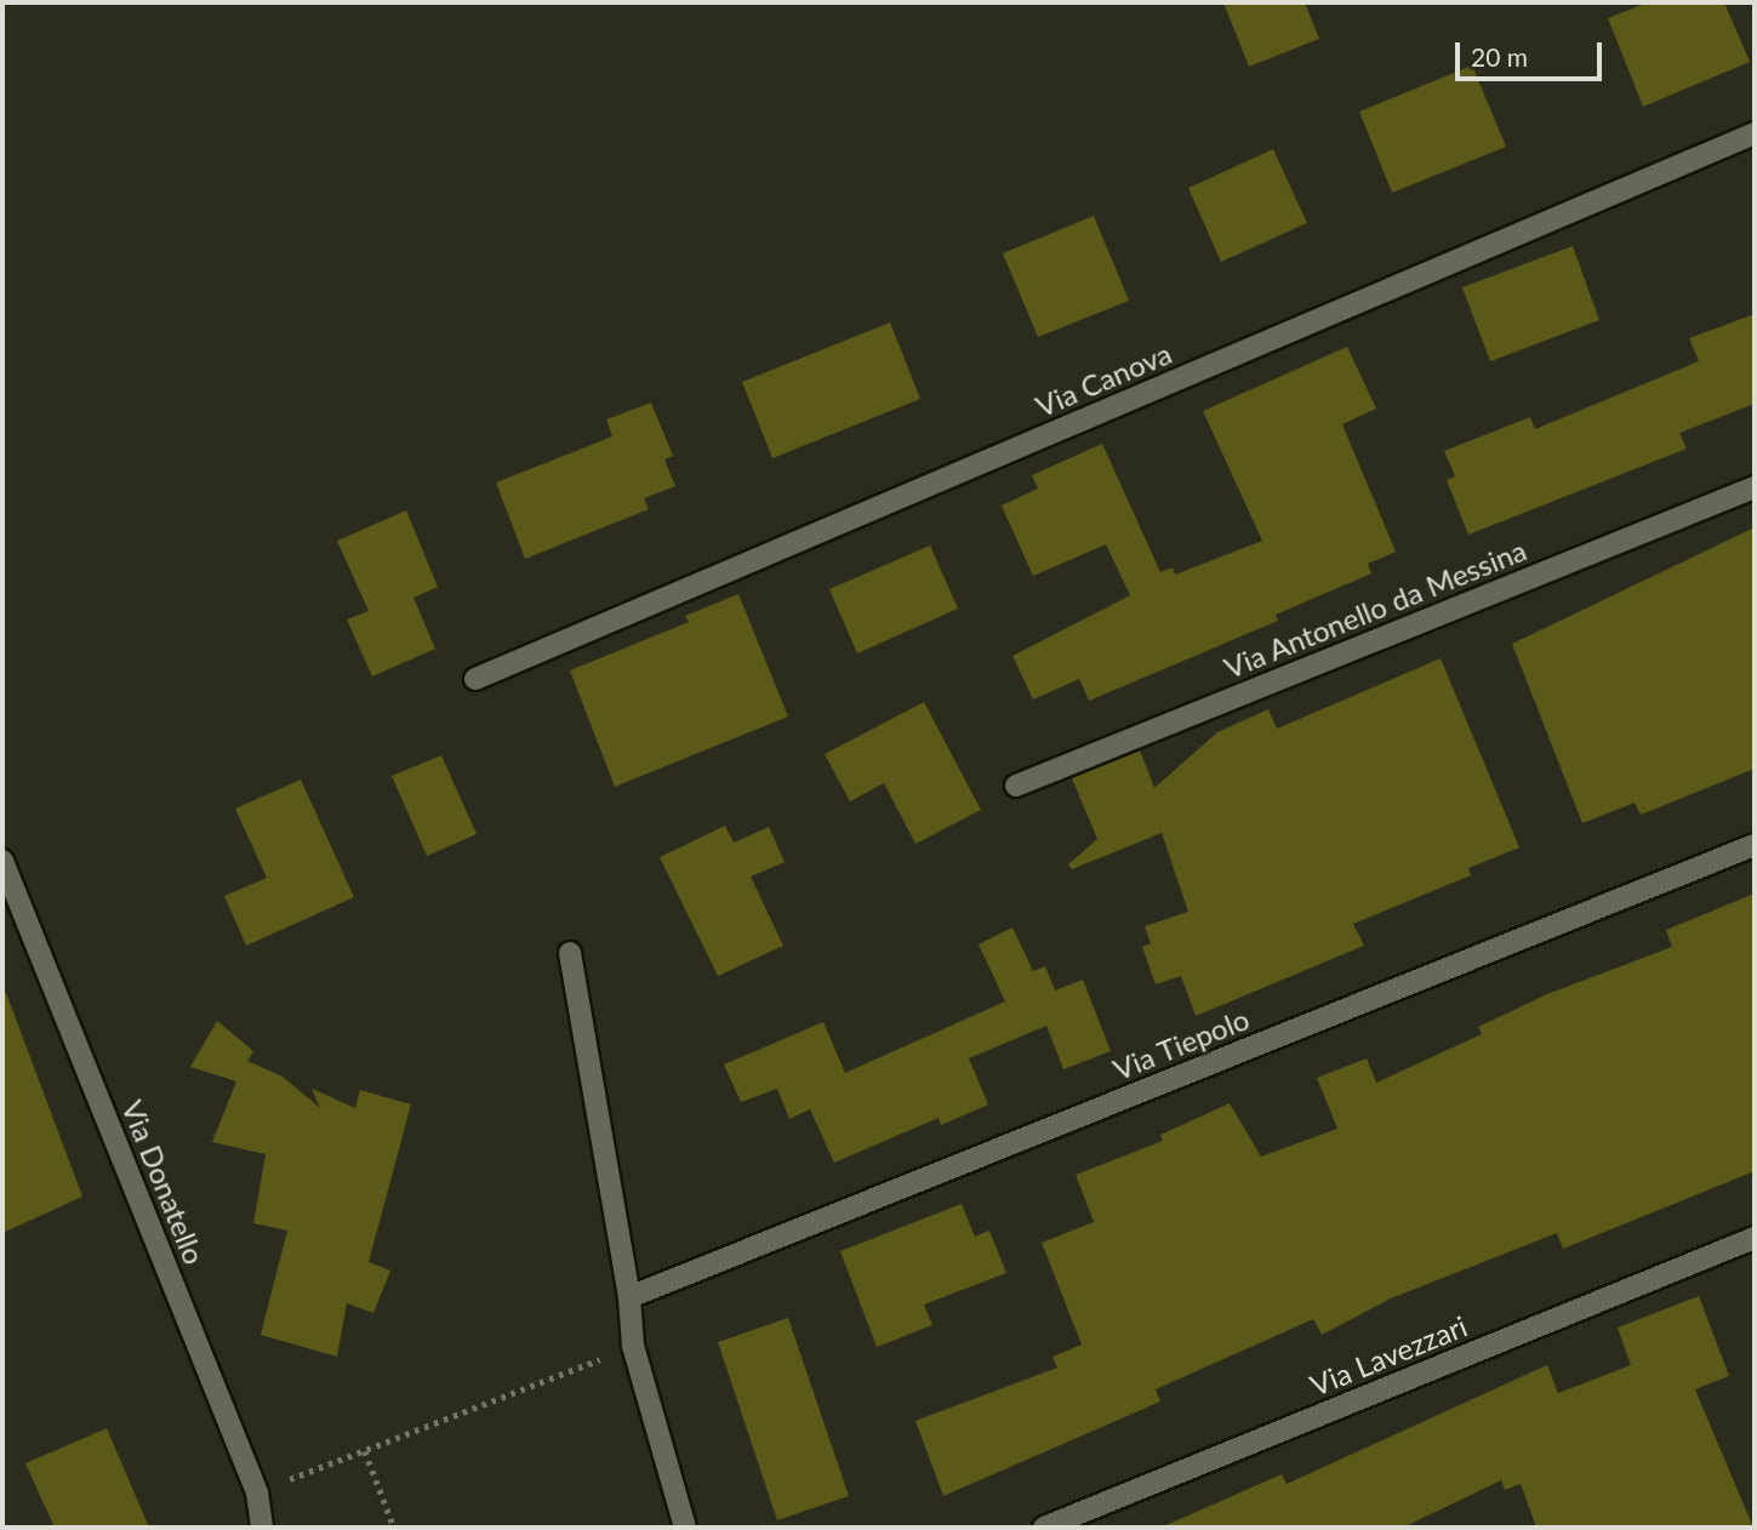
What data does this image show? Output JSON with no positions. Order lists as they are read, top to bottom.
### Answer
{
  "streets": {
    "street": [
      "Via Canova",
      "Via Antonello da Messina",
      "Via Tiepolo",
      "Via Donatello",
      "Via Lavezzari"
    ]
  },
  "scale_bar": "20 m"
}
